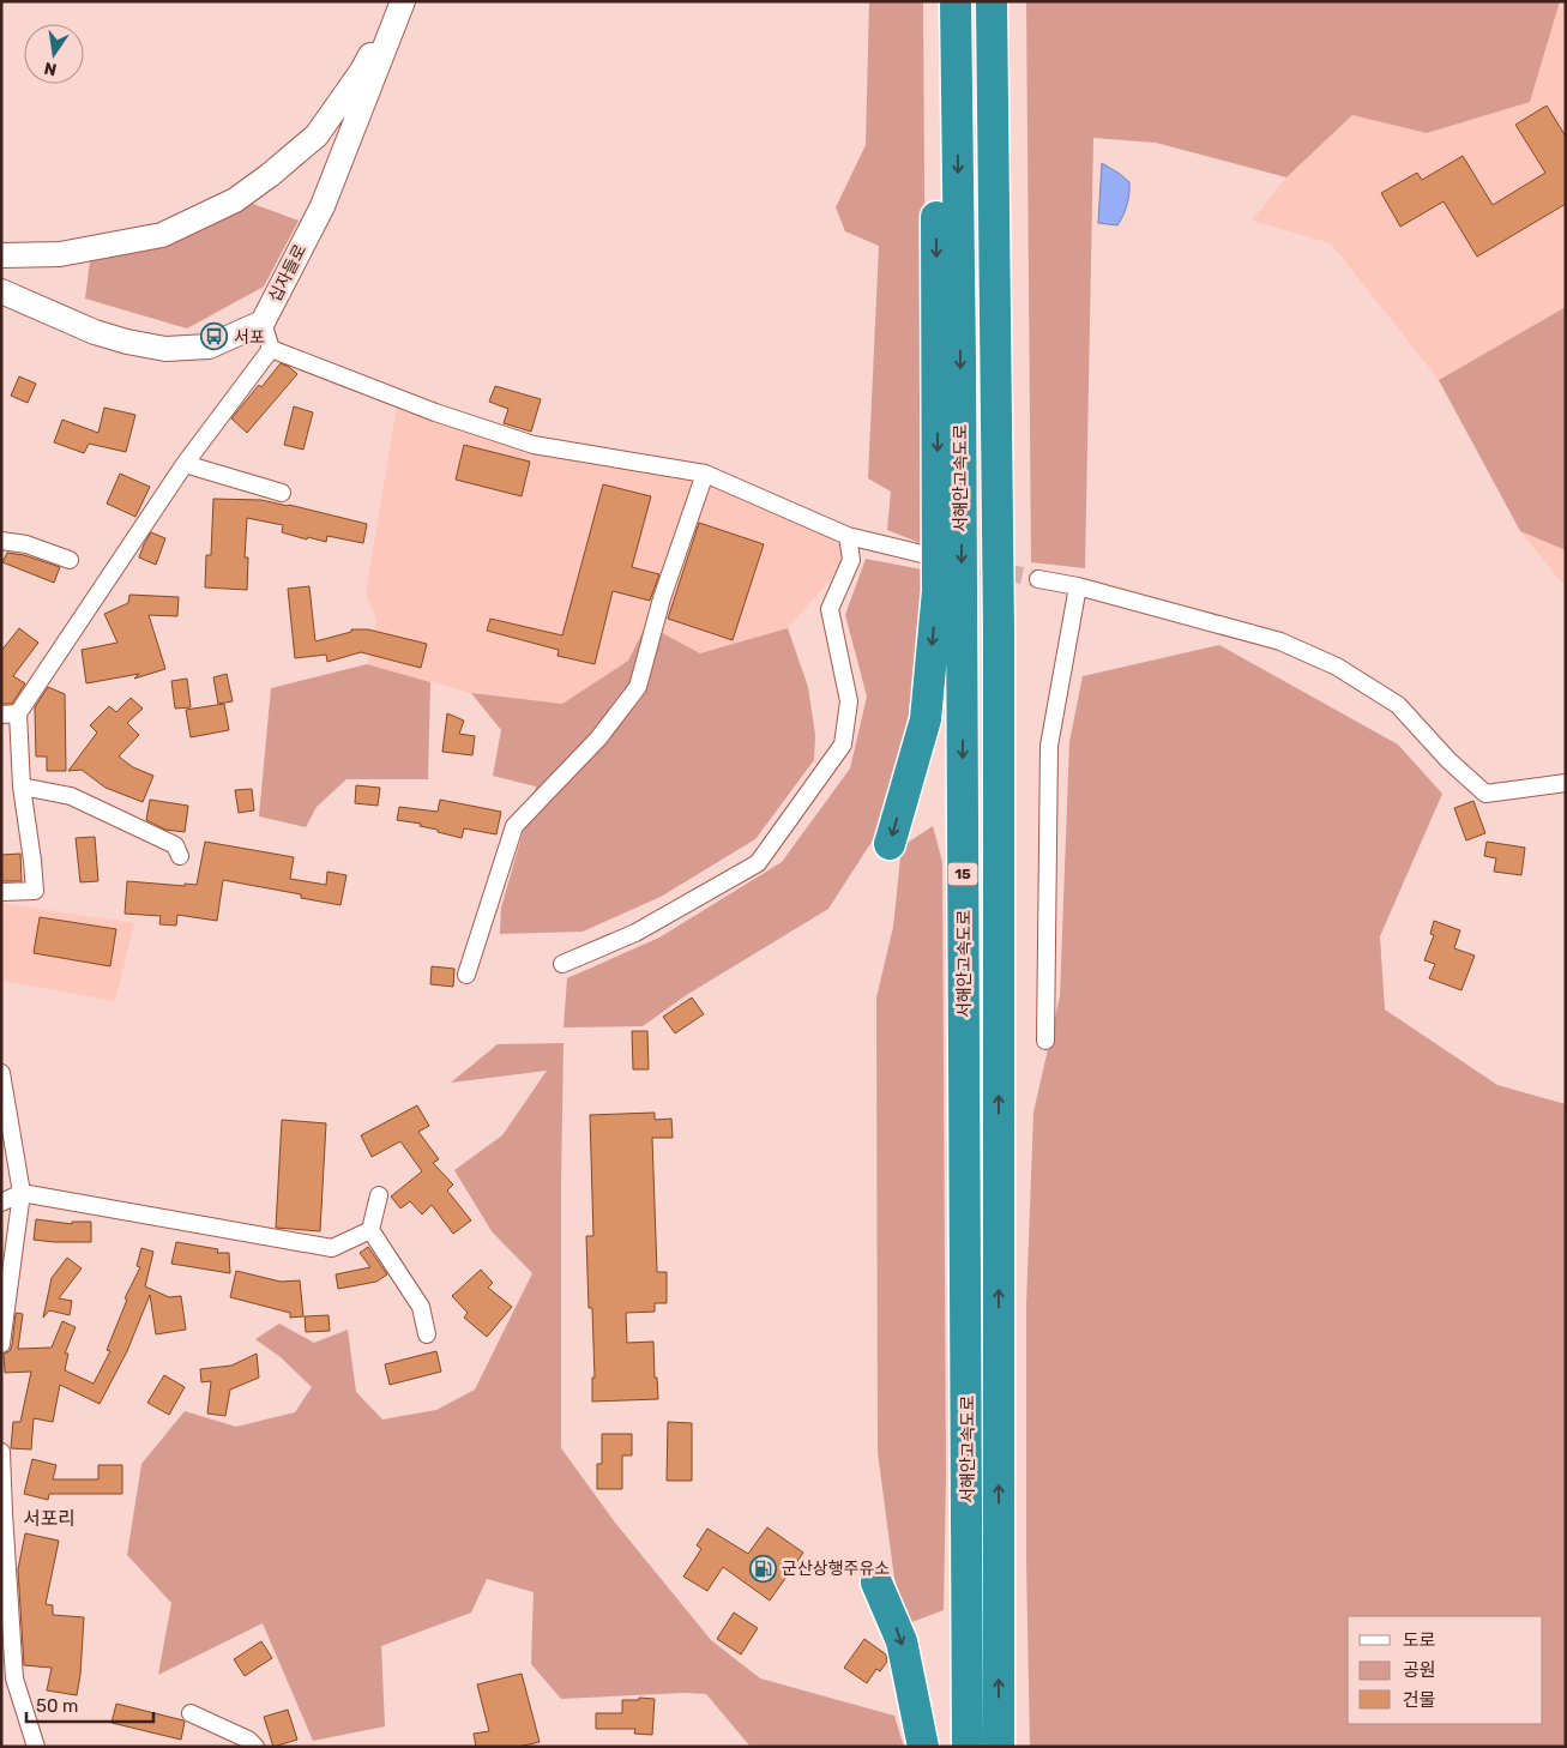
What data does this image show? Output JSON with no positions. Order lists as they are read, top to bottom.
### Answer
{
  "streets": {
    "highway": ["서해안고속도로", "15"],
    "main road": ["십자들로"]
  },
  "districts": ["서포리"],
  "places": {
    "bus stop": ["서포"],
    "fuel station": ["군산상행주유소"]
  },
  "legend": ["도로", "공원", "건물"],
  "scale_bar": "50 m",
  "north": "bottom"
}
